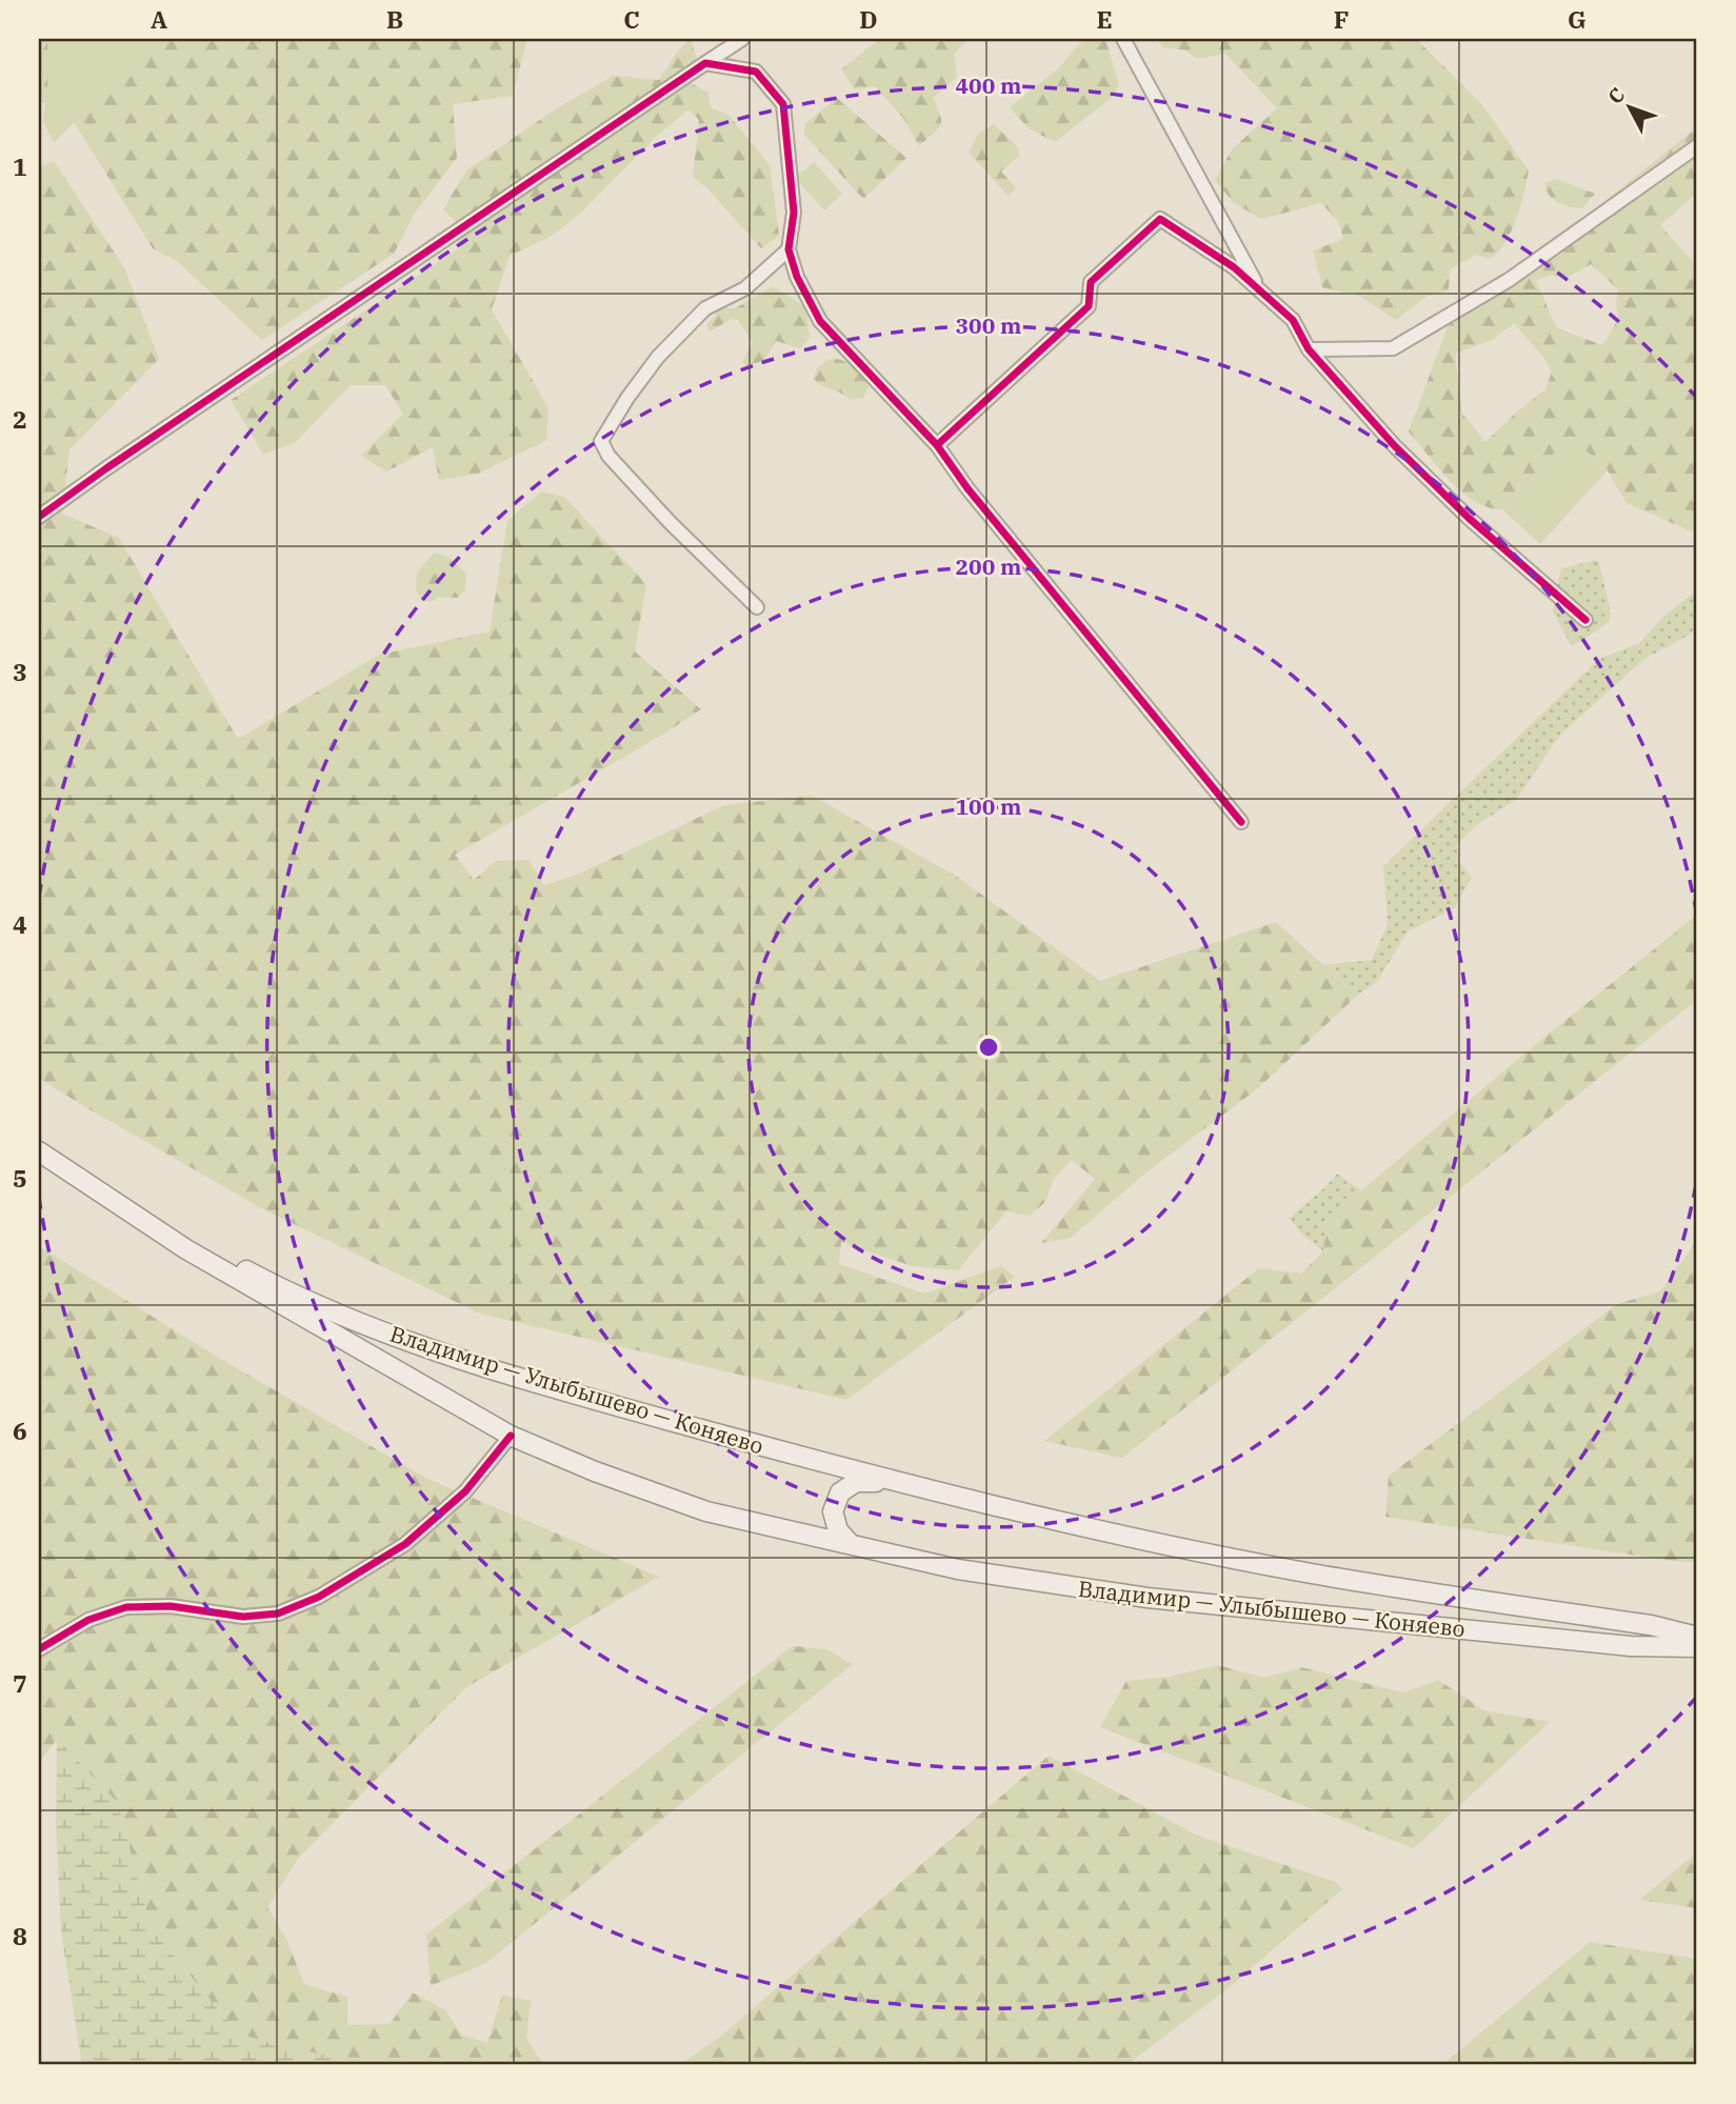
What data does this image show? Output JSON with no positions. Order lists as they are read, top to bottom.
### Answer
{
  "streets": {
    "main road": ["Владимир — Улыбышево — Коняево"]
  },
  "north": "top left",
  "grid": {
    "columns": [
      "A",
      "B",
      "C",
      "D",
      "E",
      "F",
      "G"
    ],
    "rows": [
      "1",
      "2",
      "3",
      "4",
      "5",
      "6",
      "7",
      "8"
    ]
  },
  "rings": [
    "400 m",
    "300 m",
    "200 m",
    "100 m"
  ]
}
